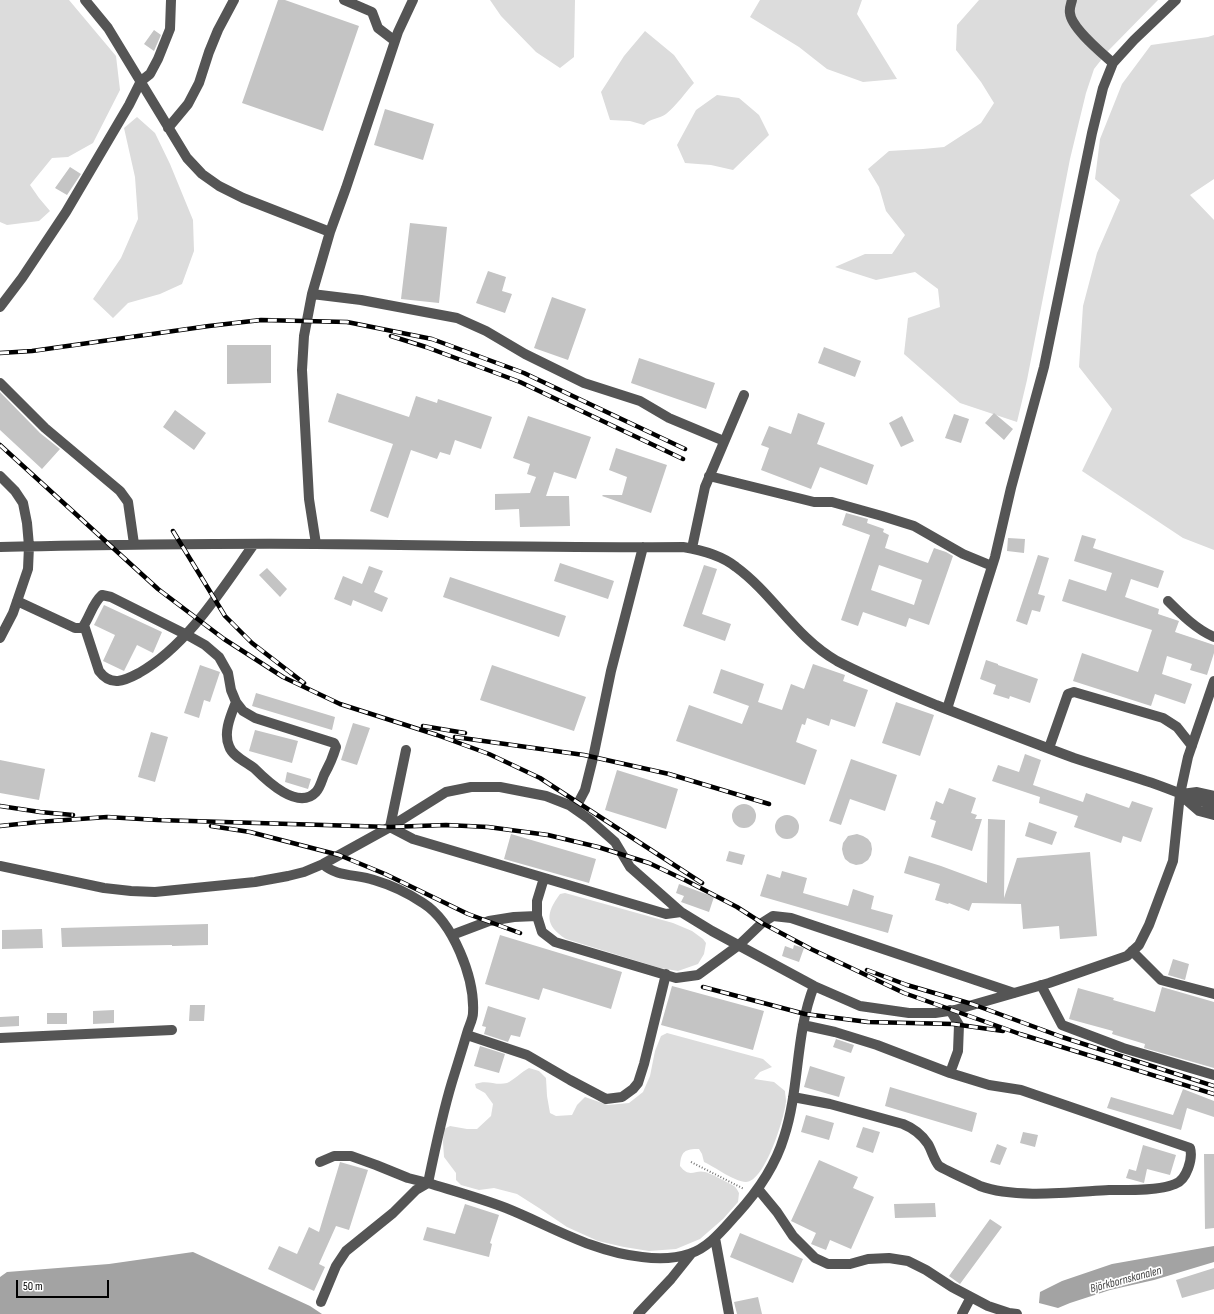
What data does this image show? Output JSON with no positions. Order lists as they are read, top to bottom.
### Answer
{
  "water": ["Björkbornskanalen"],
  "scale_bar": "50 m"
}
